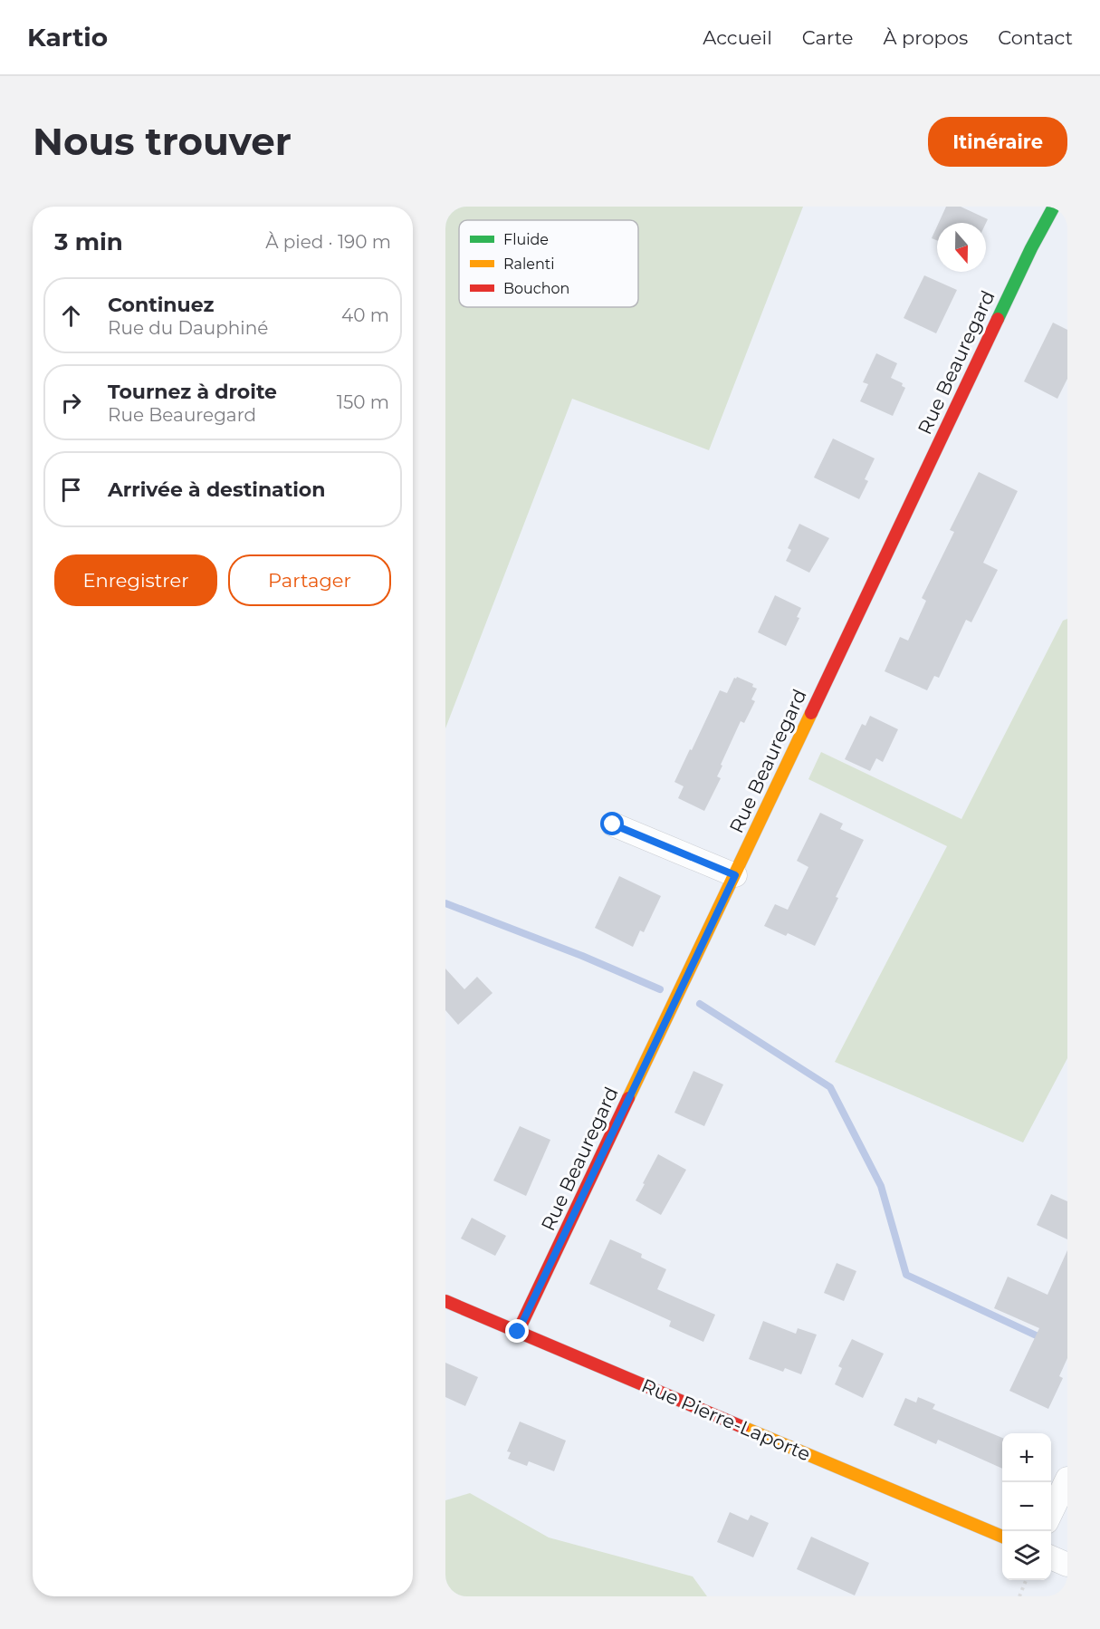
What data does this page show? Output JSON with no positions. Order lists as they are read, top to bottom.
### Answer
{
  "streets": {
    "street": ["Rue Beauregard", "Rue Pierre-Laporte"]
  },
  "crossings": [
    ["Rue Beauregard", "Rue Pierre-Laporte"]
  ],
  "legend": ["Fluide", "Ralenti", "Bouchon"],
  "north": "bottom",
  "page": {
    "header": "Kartio",
    "nav": [
      "Accueil",
      "Carte",
      "À propos",
      "Contact"
    ],
    "buttons": [
      "Itinéraire",
      ["Enregistrer", "Partager"]
    ],
    "title": "Nous trouver",
    "heading": ["3 min", "À pied · 190 m"],
    "list": [
      ["Continuez", "Rue du Dauphiné", "40 m"],
      ["Tournez à droite", "Rue Beauregard", "150 m"],
      "Arrivée à destination"
    ],
    "map_buttons": ["+", "−"]
  }
}
